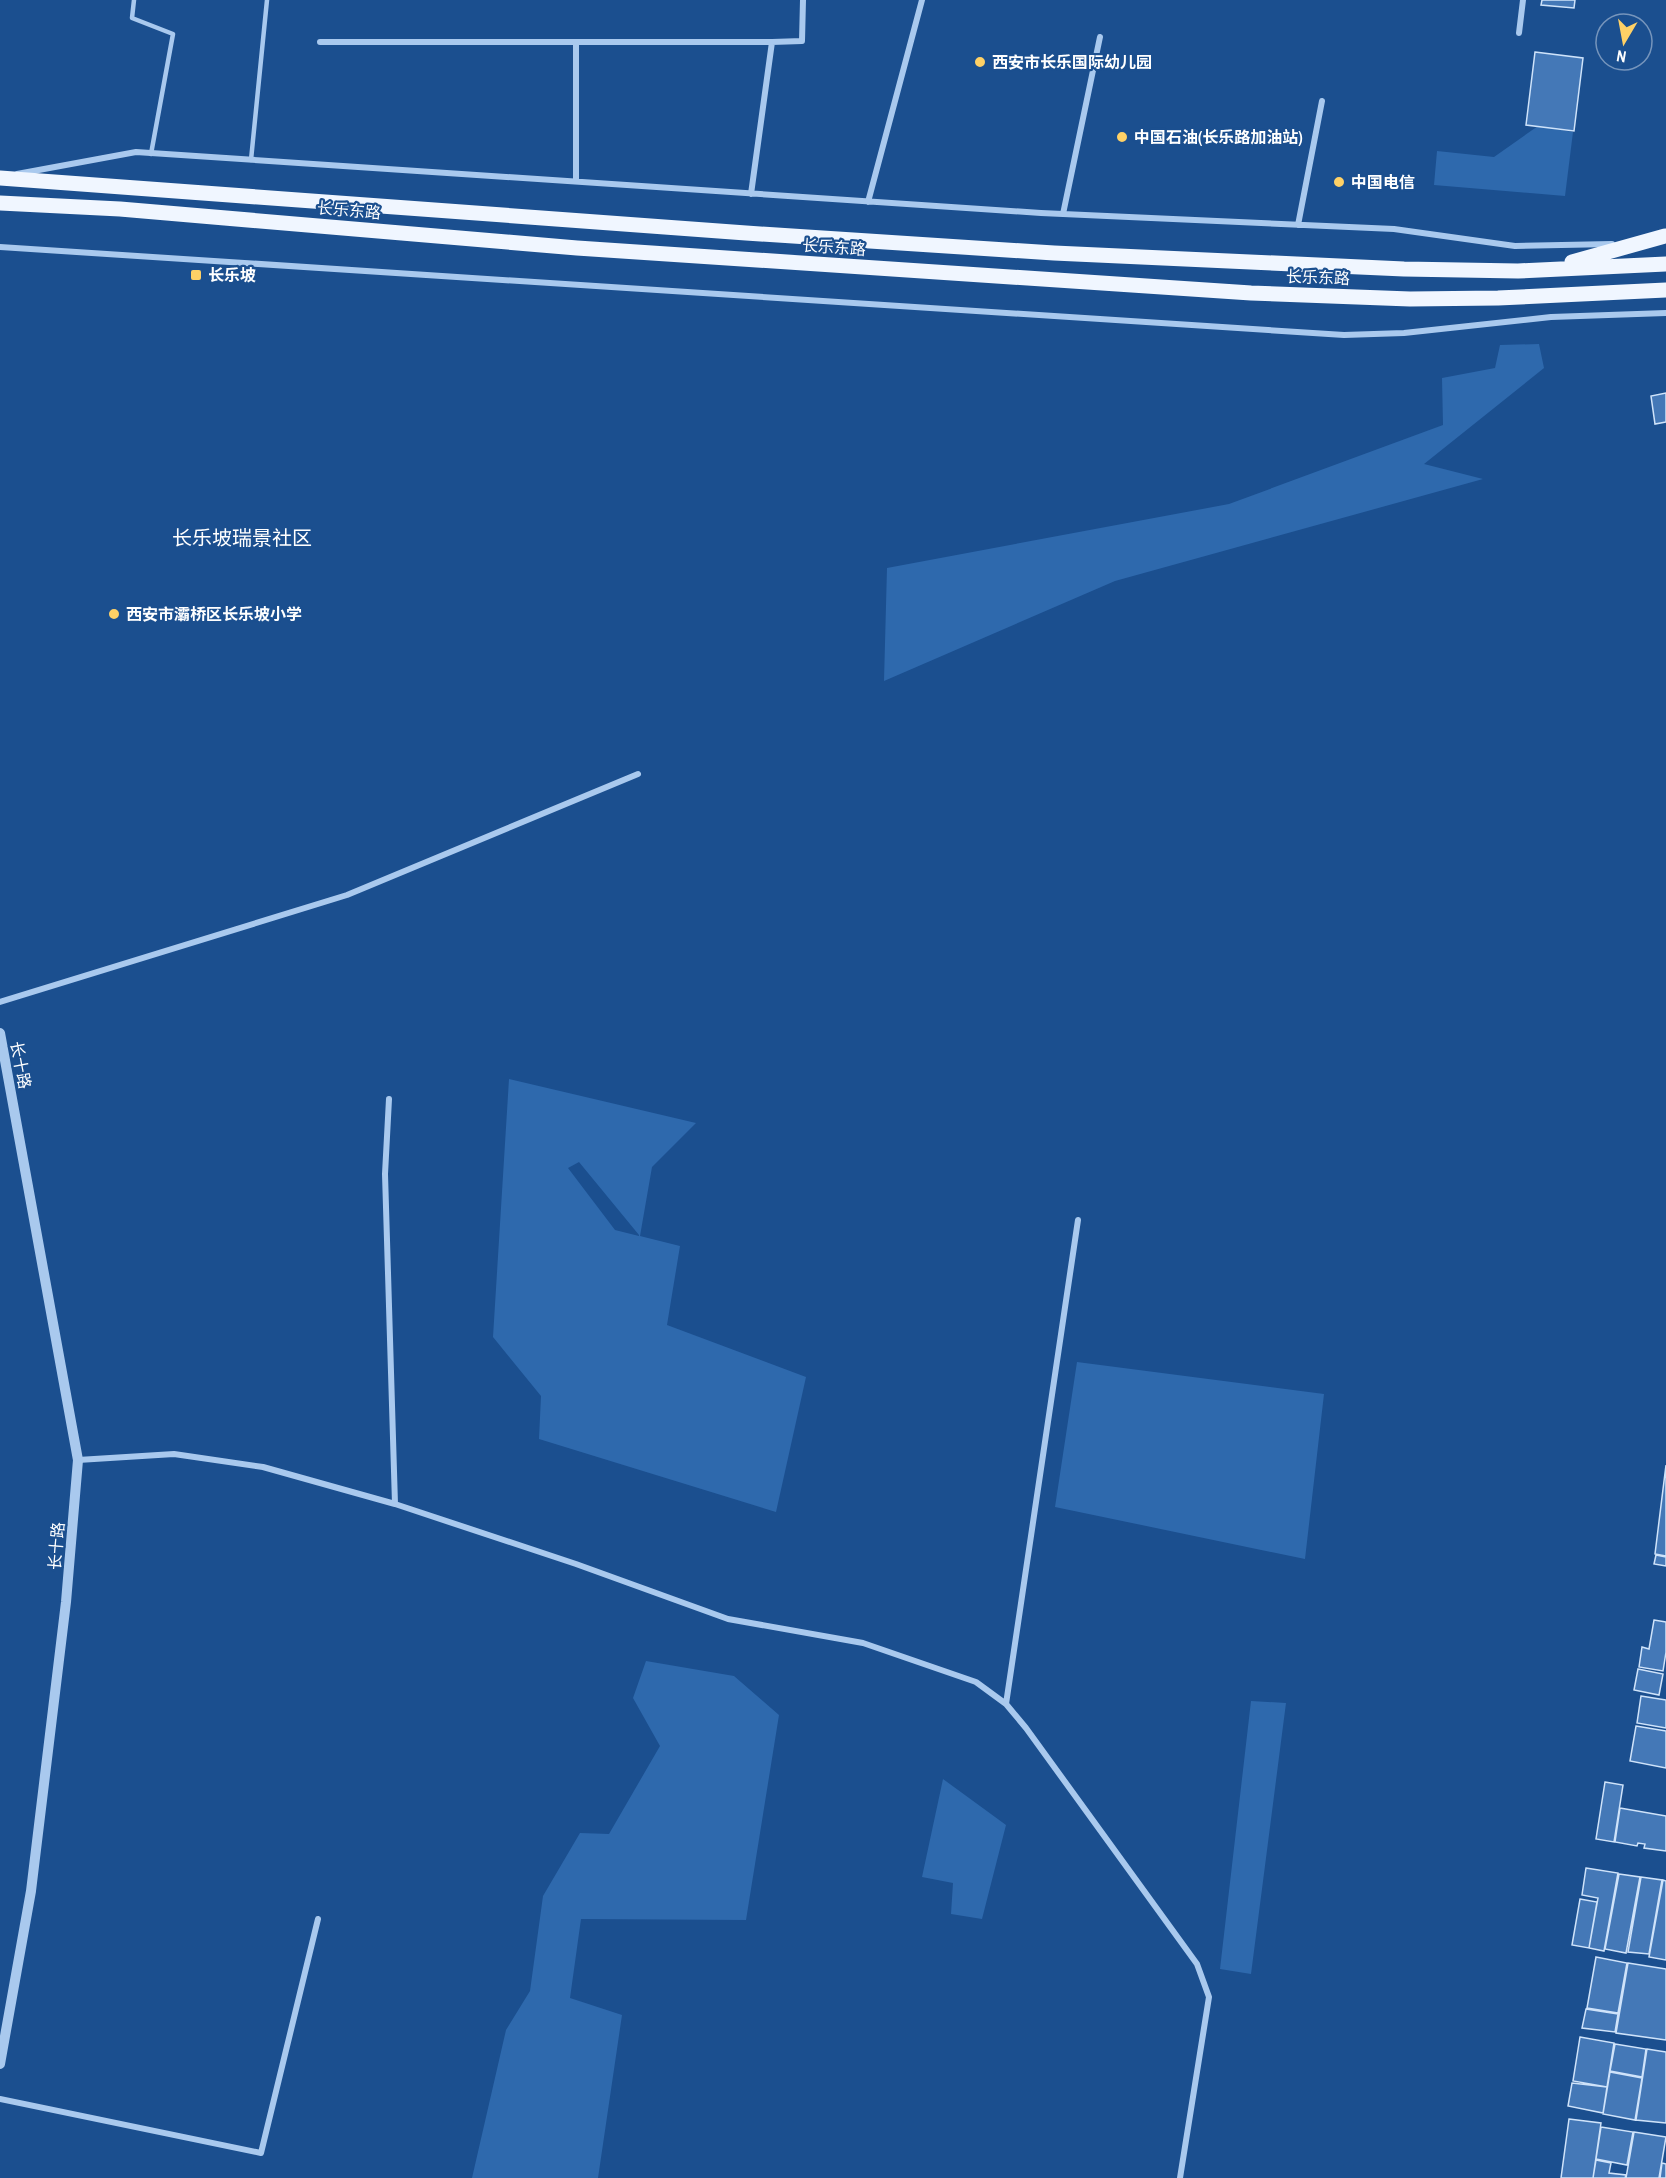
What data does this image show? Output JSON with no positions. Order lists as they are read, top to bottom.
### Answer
{
  "streets": {
    "main road": ["长乐东路"],
    "street": ["长十路"]
  },
  "districts": ["长乐坡瑞景社区"],
  "places": {
    "other": [
      "西安市长乐国际幼儿园",
      "中国石油(长乐路加油站)",
      "中国电信",
      "西安市灞桥区长乐坡小学"
    ],
    "transit": ["长乐坡"]
  },
  "north": "bottom"
}
